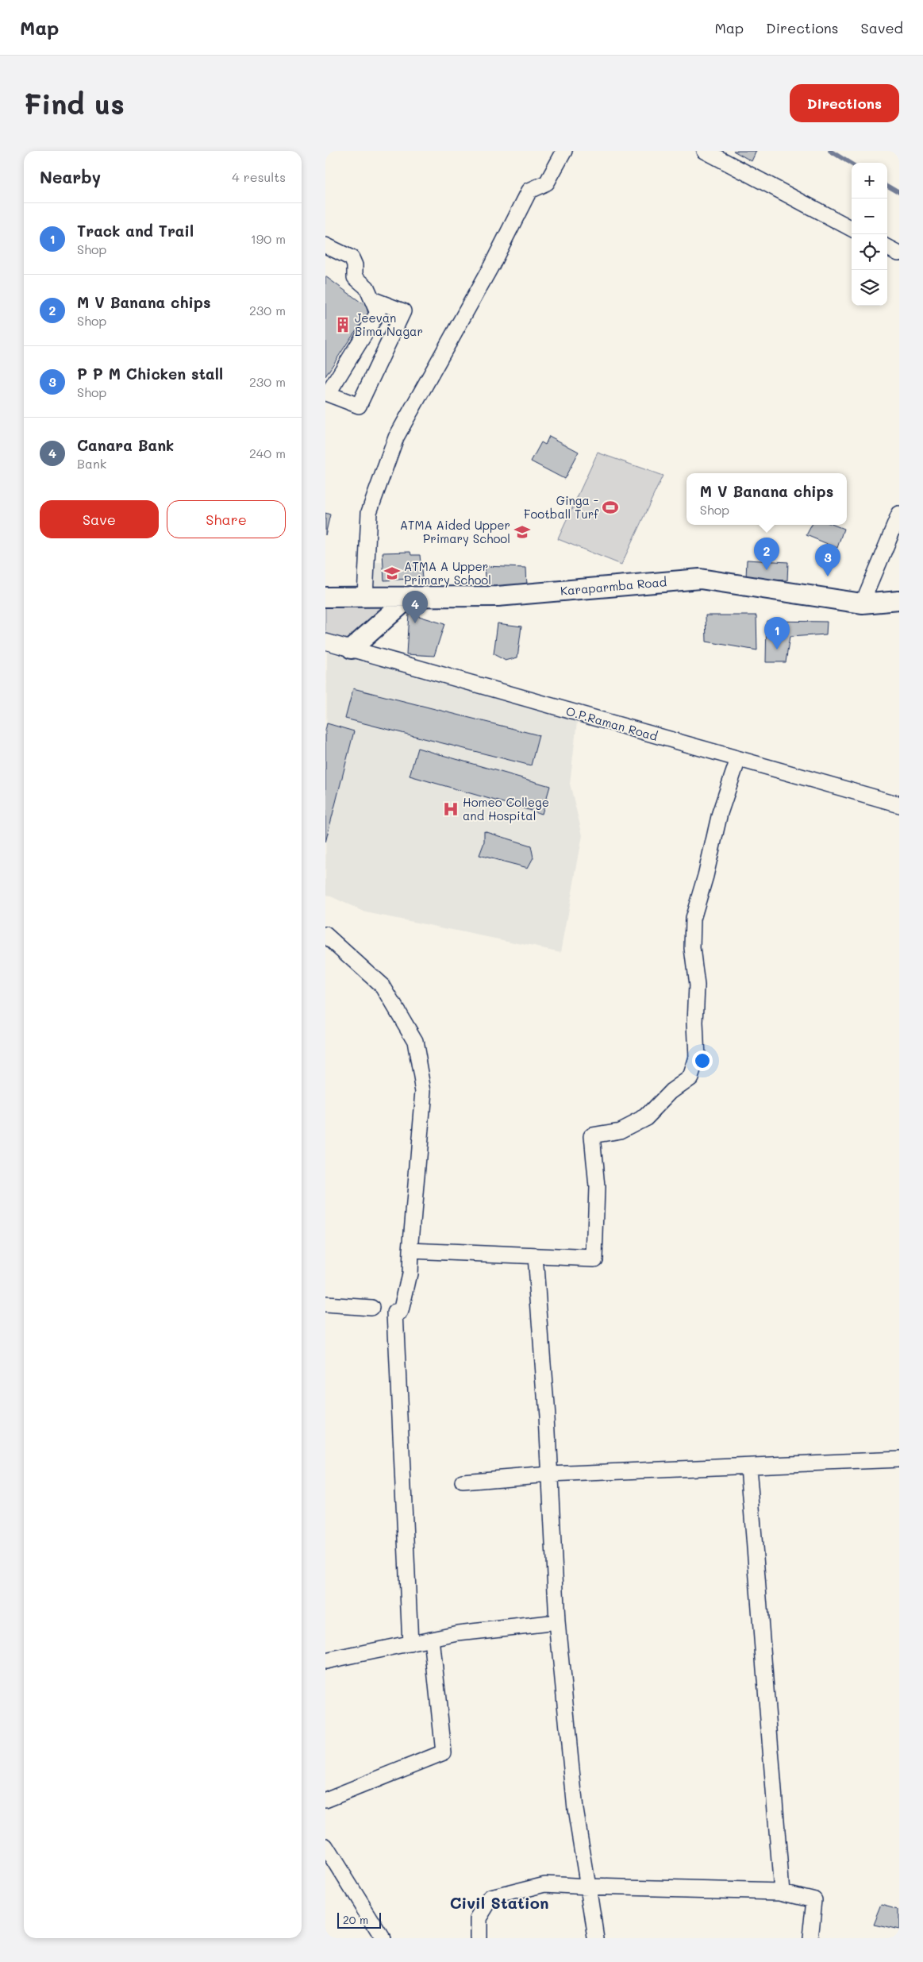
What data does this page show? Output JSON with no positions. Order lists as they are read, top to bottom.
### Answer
{
  "streets": {
    "main road": ["Karaparmba Road"],
    "street": ["O.P.Raman Road"]
  },
  "districts": ["Civil Station"],
  "places": {
    "building": ["Jeevan Bima Nagar"],
    "sports": ["Ginga - Football Turf"],
    "school or university": ["ATMA Aided Upper Primary School", "ATMA A Upper Primary School"],
    "hospital": ["Homeo College and Hospital"]
  },
  "scale_bar": "20 m",
  "page": {
    "header": "Map",
    "nav": ["Map", "Directions", "Saved"],
    "buttons": [
      "Directions",
      ["Save", "Share"]
    ],
    "title": "Find us",
    "heading": ["Nearby", "4 results"],
    "map_buttons": ["+", "−"],
    "list": [
      {
        "mark": "1",
        "name": "Track and Trail",
        "note": "Shop",
        "value": "190 m"
      },
      {
        "mark": "2",
        "name": "M V Banana chips",
        "note": "Shop",
        "value": "230 m"
      },
      {
        "mark": "3",
        "name": "P P M Chicken stall",
        "note": "Shop",
        "value": "230 m"
      },
      {
        "mark": "4",
        "name": "Canara Bank",
        "note": "Bank",
        "value": "240 m"
      }
    ],
    "popup": ["M V Banana chips", "Shop"],
    "pins": [
      "2",
      "3",
      "4",
      "1"
    ],
    "scale": "20 m"
  }
}
